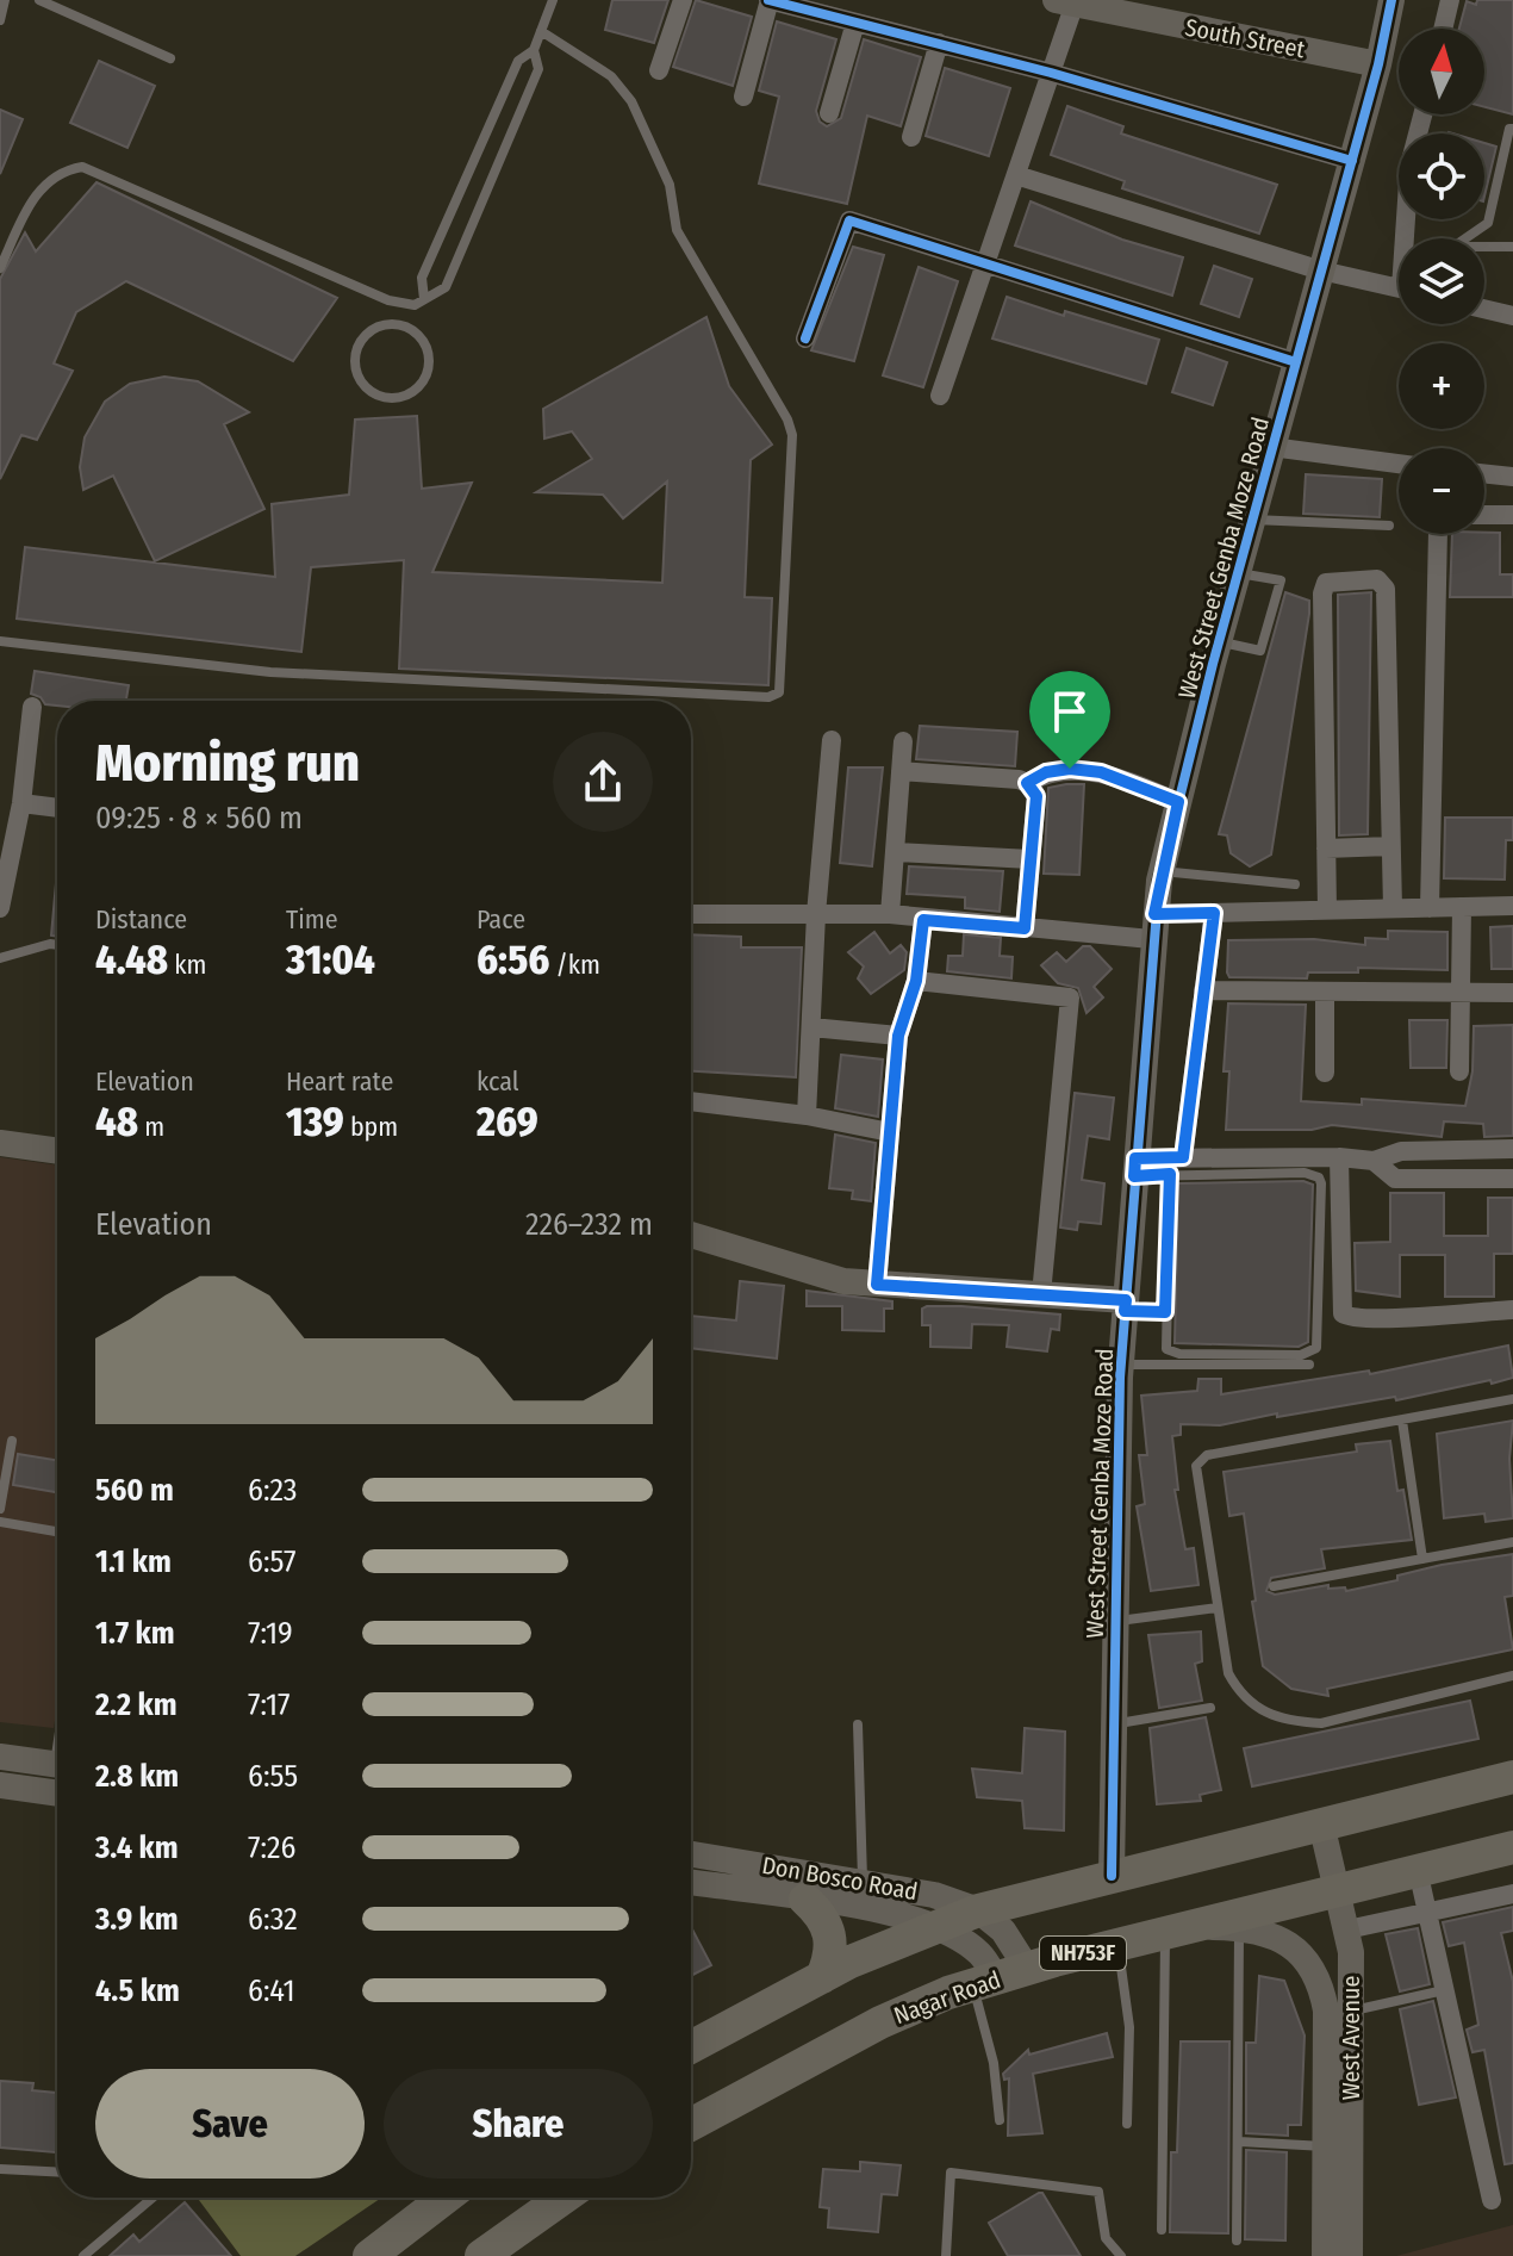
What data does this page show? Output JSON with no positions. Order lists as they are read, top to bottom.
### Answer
{
  "streets": {
    "highway": ["NH753F", "Nagar Road"],
    "street": [
      "South Street",
      "West Street Genba Moze Road",
      "Don Bosco Road",
      "West Avenue"
    ]
  },
  "crossings": [
    ["South Street", "West Street Genba Moze Road"],
    ["Don Bosco Road", "Nagar Road"],
    ["Nagar Road", "West Avenue"]
  ],
  "north": "top",
  "page": {
    "map_buttons": ["+", "−"],
    "heading": ["Morning run", "09:25 · 8 × 560 m"],
    "stats": [
      ["Distance", "4.48 km"],
      ["Time", "31:04"],
      ["Pace", "6:56 /km"],
      ["Elevation", "48 m"],
      ["Heart rate", "139 bpm"],
      ["kcal", "269"]
    ],
    "chart": ["Elevation", "226–232 m"],
    "list": [
      {
        "name": "560 m",
        "note": "6:23"
      },
      {
        "name": "1.1 km",
        "note": "6:57"
      },
      {
        "name": "1.7 km",
        "note": "7:19"
      },
      {
        "name": "2.2 km",
        "note": "7:17"
      },
      {
        "name": "2.8 km",
        "note": "6:55"
      },
      {
        "name": "3.4 km",
        "note": "7:26"
      },
      {
        "name": "3.9 km",
        "note": "6:32"
      },
      {
        "name": "4.5 km",
        "note": "6:41"
      }
    ],
    "buttons": ["Save", "Share"]
  }
}
